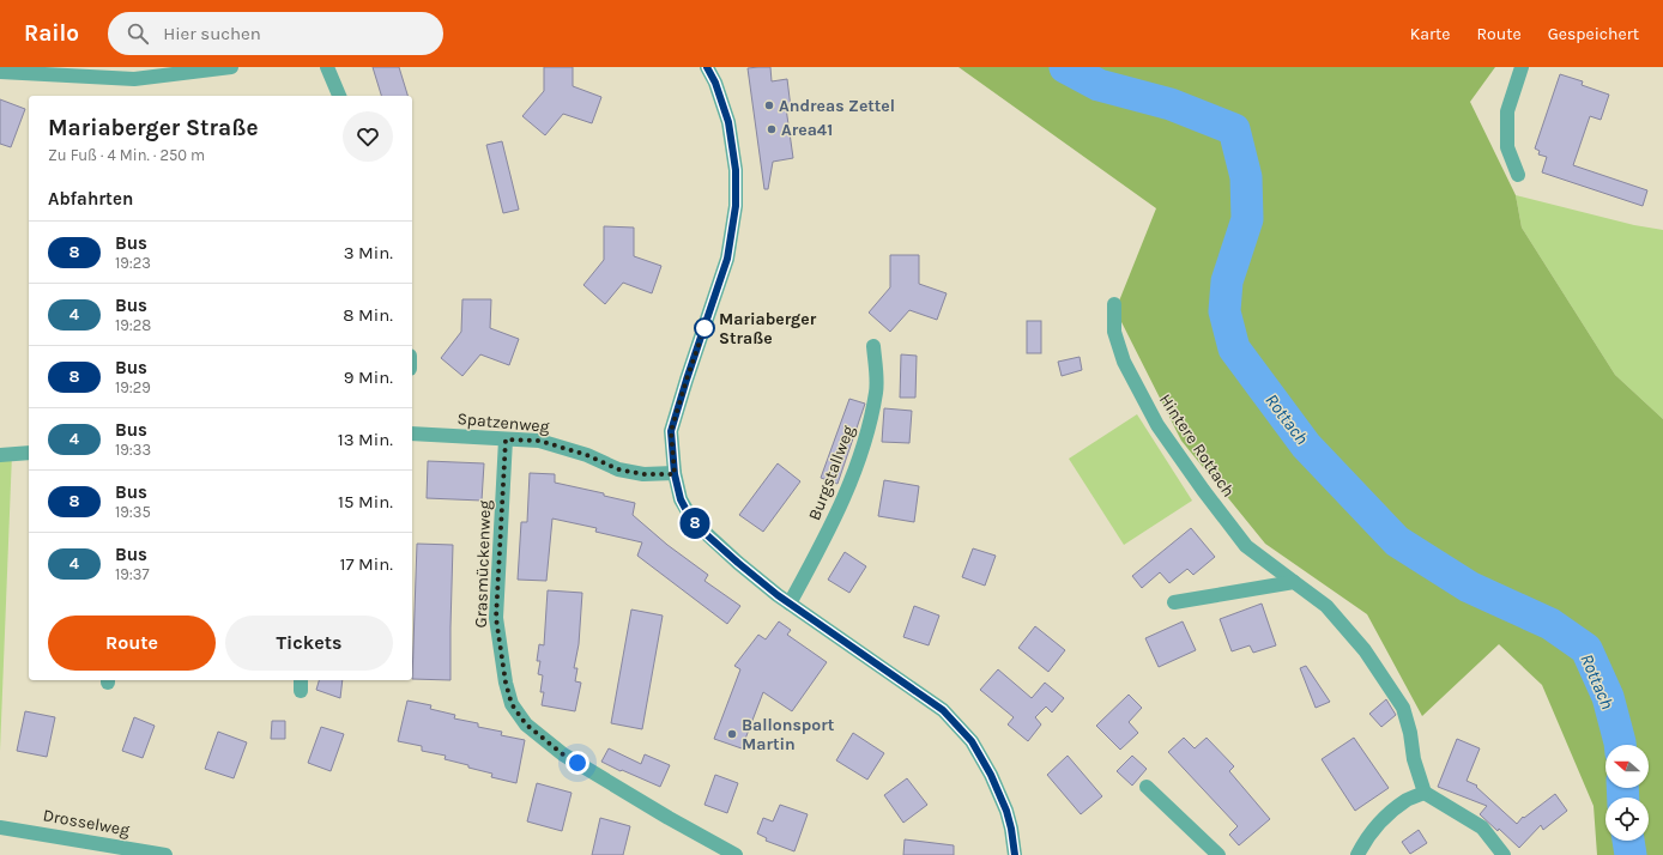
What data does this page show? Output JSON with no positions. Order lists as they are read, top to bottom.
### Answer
{
  "streets": {
    "street": [
      "Spatzenweg",
      "Hintere Rottach",
      "Burgstallweg",
      "Grasmückenweg",
      "Drosselweg"
    ]
  },
  "crossings": [
    ["Spatzenweg", "Grasmückenweg"]
  ],
  "water": ["Rottach"],
  "places": [
    "Andreas Zettel",
    "Area41",
    "Mariaberger Straße",
    "Ballonsport Martin"
  ],
  "lines": ["bus line 8"],
  "north": "left",
  "page": {
    "header": "Railo",
    "search": "Hier suchen",
    "nav": ["Karte", "Route", "Gespeichert"],
    "on_map": "8",
    "heading": [
      ["Mariaberger Straße", "Zu Fuß · 4 Min. · 250 m"],
      "Abfahrten"
    ],
    "list": [
      {
        "mark": "8",
        "name": "Bus",
        "note": "19:23",
        "value": "3 Min."
      },
      {
        "mark": "4",
        "name": "Bus",
        "note": "19:28",
        "value": "8 Min."
      },
      {
        "mark": "8",
        "name": "Bus",
        "note": "19:29",
        "value": "9 Min."
      },
      {
        "mark": "4",
        "name": "Bus",
        "note": "19:33",
        "value": "13 Min."
      },
      {
        "mark": "8",
        "name": "Bus",
        "note": "19:35",
        "value": "15 Min."
      },
      {
        "mark": "4",
        "name": "Bus",
        "note": "19:37",
        "value": "17 Min."
      }
    ],
    "buttons": ["Route", "Tickets"]
  }
}
